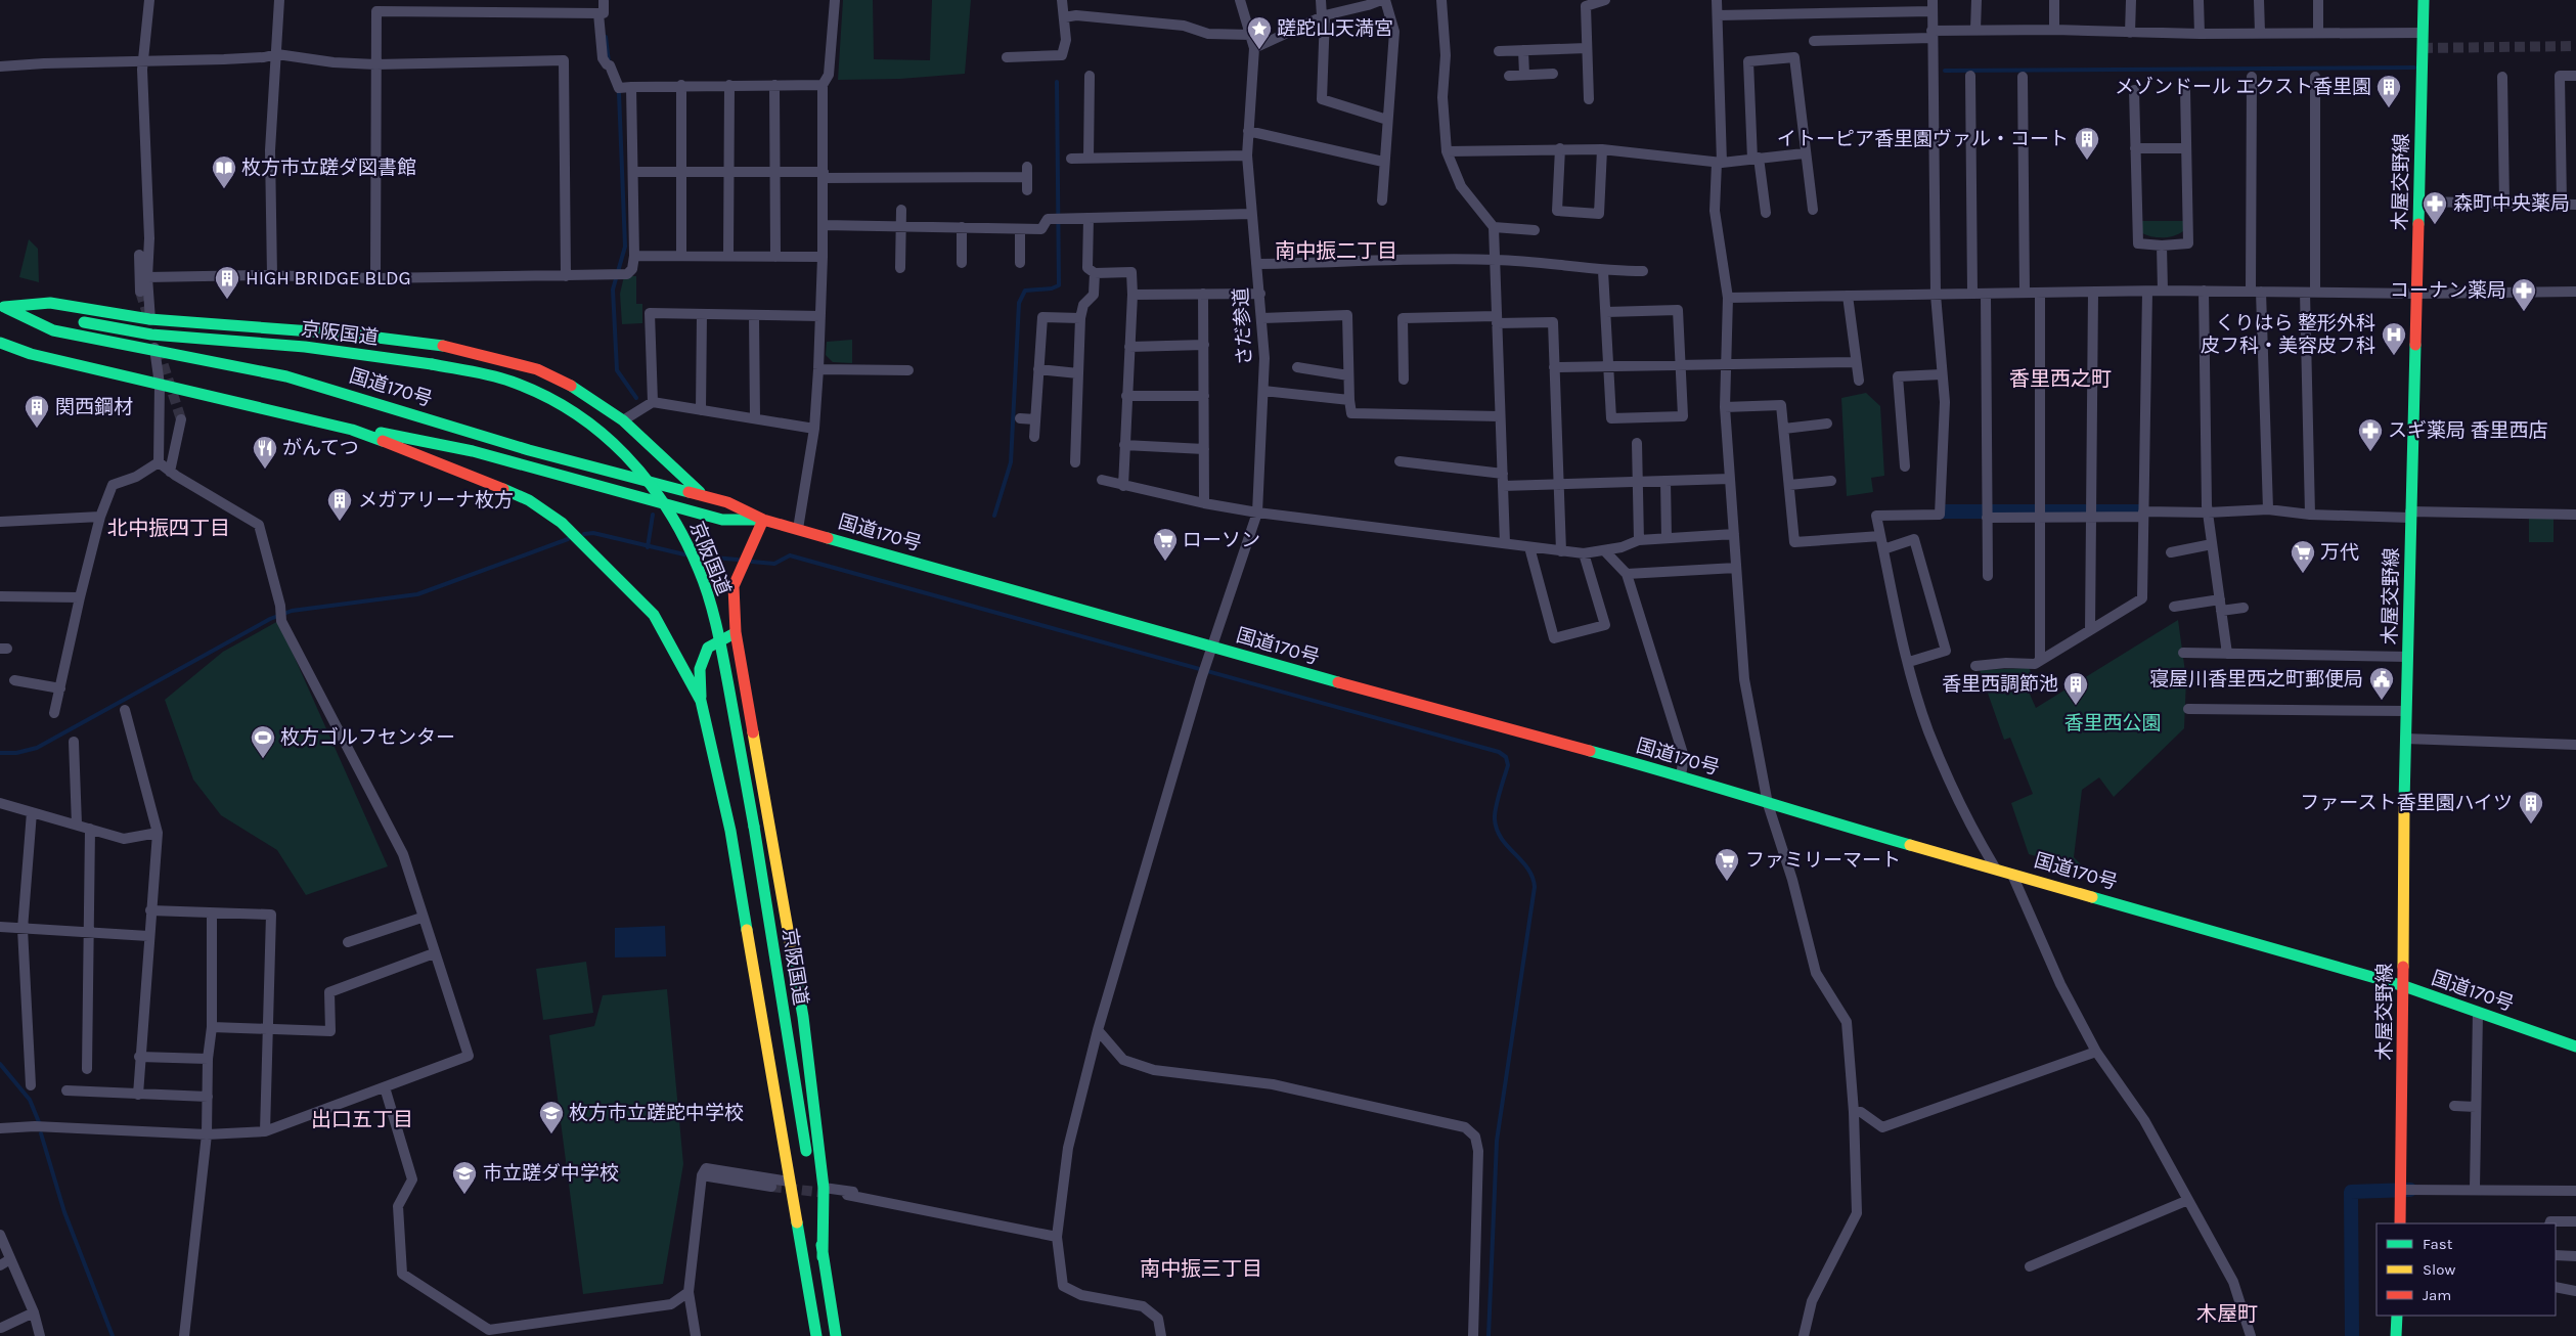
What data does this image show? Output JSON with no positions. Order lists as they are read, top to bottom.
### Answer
{
  "streets": {
    "main road": ["木屋交野線", "京阪国道", "国道170号"],
    "street": ["さだ参道"]
  },
  "crossings": [
    ["木屋交野線", "国道170号"],
    ["さだ参道", "国道170号"]
  ],
  "districts": [
    "南中振二丁目",
    "香里西之町",
    "北中振四丁目",
    "出口五丁目",
    "南中振三丁目",
    "木屋町"
  ],
  "parks": ["香里西公園"],
  "places": {
    "place": ["蹉跎山天満宮"],
    "building": [
      "メゾンドール エクスト香里園",
      "イトーピア香里園ヴァル・コート",
      "HIGH BRIDGE BLDG",
      "関西鋼材",
      "メガアリーナ枚方",
      "香里西調節池",
      "ファースト香里園ハイツ"
    ],
    "library": ["枚方市立蹉ダ図書館"],
    "pharmacy": ["森町中央薬局", "コーナン薬局", "スギ薬局 香里西店"],
    "hospital": ["くりはら 整形外科 皮フ科・美容皮フ科"],
    "restaurant": ["がんてつ"],
    "supermarket": ["ローソン", "万代", "ファミリーマート"],
    "public building": ["寝屋川香里西之町郵便局"],
    "sports": ["枚方ゴルフセンター"],
    "school or university": ["枚方市立蹉跎中学校", "市立蹉ダ中学校"]
  },
  "legend": ["Fast", "Slow", "Jam"]
}
